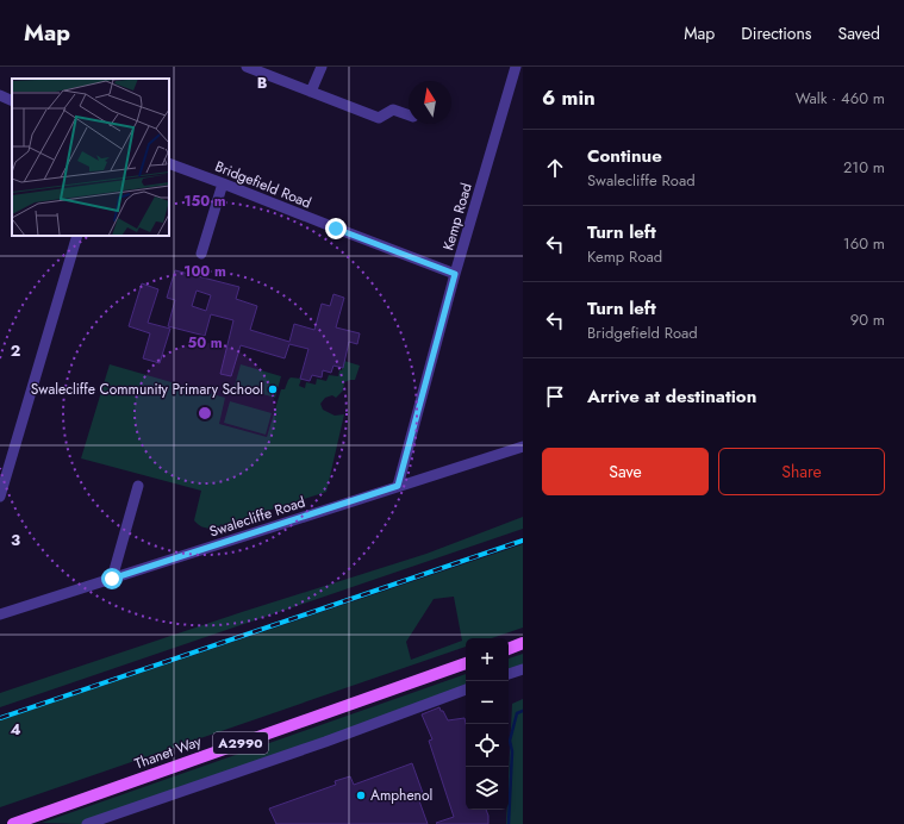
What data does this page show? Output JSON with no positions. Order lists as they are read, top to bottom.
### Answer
{
  "streets": {
    "main road": ["A2990", "Thanet Way"],
    "street": ["Bridgefield Road", "Kemp Road", "Swalecliffe Road"]
  },
  "crossings": [
    ["Bridgefield Road", "Kemp Road"],
    ["Kemp Road", "Swalecliffe Road"]
  ],
  "places": ["Swalecliffe Community Primary School", "Amphenol"],
  "north": "top",
  "page": {
    "header": "Map",
    "nav": ["Map", "Directions", "Saved"],
    "heading": ["6 min", "Walk · 460 m"],
    "list": [
      ["Continue", "Swalecliffe Road", "210 m"],
      ["Turn left", "Kemp Road", "160 m"],
      ["Turn left", "Bridgefield Road", "90 m"],
      "Arrive at destination"
    ],
    "buttons": ["Save", "Share"],
    "map_buttons": ["+", "−"]
  },
  "grid": {
    "columns": ["B"],
    "rows": ["2", "3", "4"]
  },
  "rings": ["150 m", "100 m", "50 m"]
}
